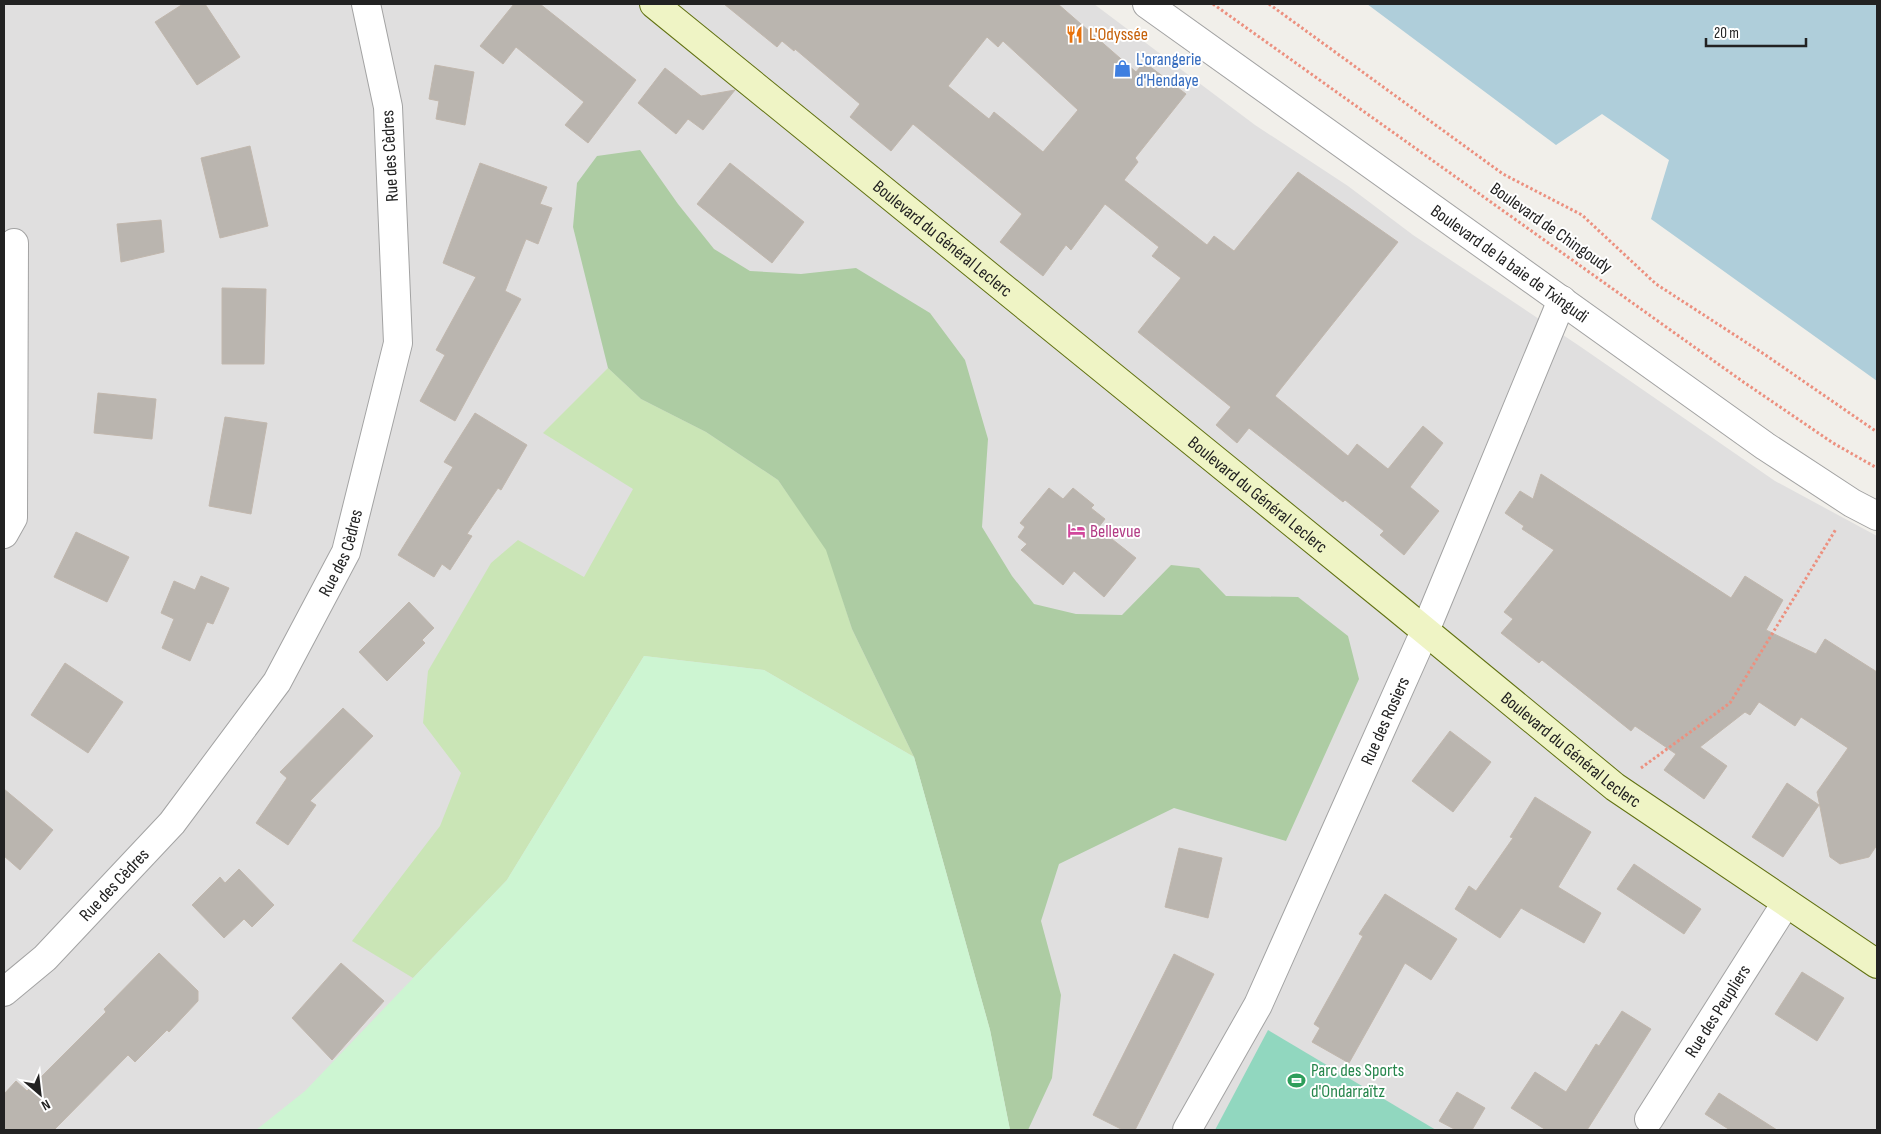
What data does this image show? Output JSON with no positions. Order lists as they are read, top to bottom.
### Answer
{
  "streets": {
    "main road": ["Boulevard du Général Leclerc"],
    "street": [
      "Rue des Cèdres",
      "Boulevard de la baie de Txingudi",
      "Rue des Rosiers",
      "Rue des Peupliers"
    ],
    "path": ["Boulevard de Chingoudy"]
  },
  "crossings": [
    ["Boulevard du Général Leclerc", "Rue des Rosiers"],
    ["Boulevard du Général Leclerc", "Rue des Peupliers"],
    ["Boulevard de la baie de Txingudi", "Rue des Rosiers"]
  ],
  "places": {
    "restaurant": ["L'Odyssée"],
    "shop": ["L'orangerie d'Hendaye"],
    "hotel": ["Bellevue"],
    "sports": ["Parc des Sports d'Ondarraïtz"]
  },
  "scale_bar": "20 m",
  "north": "bottom right"
}
